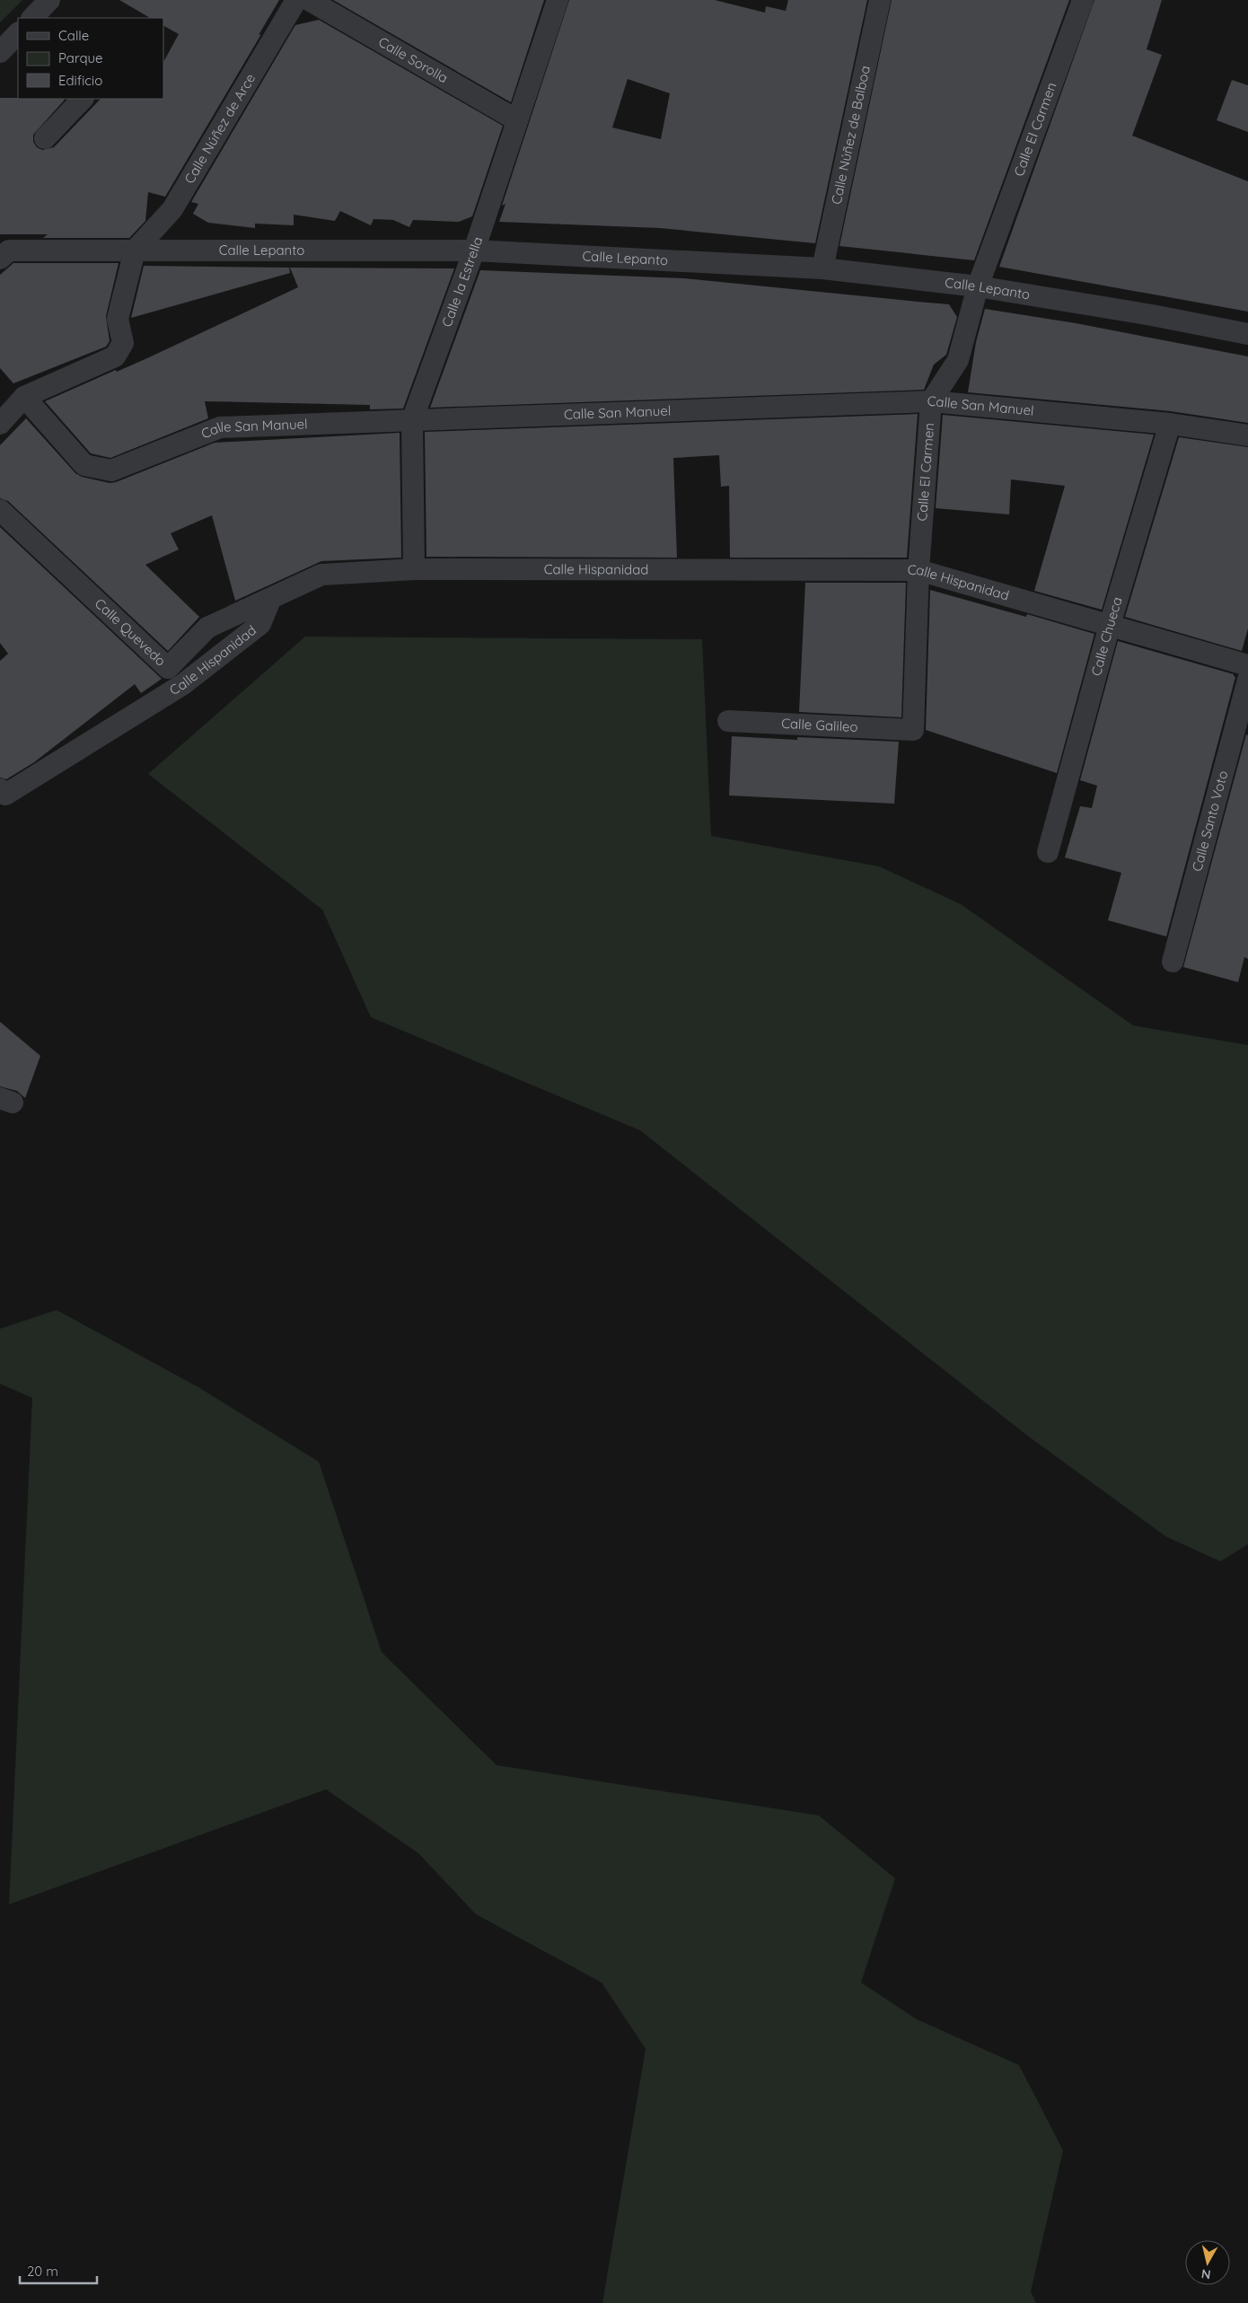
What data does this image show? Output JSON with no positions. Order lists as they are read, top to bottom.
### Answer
{
  "streets": {
    "street": [
      "Calle Sorolla",
      "Calle Núñez de Arce",
      "Calle El Carmen",
      "Calle Núñez de Balboa",
      "Calle Lepanto",
      "Calle la Estrella",
      "Calle San Manuel",
      "Calle Hispanidad",
      "Calle Quevedo",
      "Calle Chueca",
      "Calle Galileo",
      "Calle Santo Voto"
    ]
  },
  "crossings": [
    ["Calle Sorolla", "Calle la Estrella"],
    ["Calle Núñez de Arce", "Calle Lepanto"],
    ["Calle El Carmen", "Calle Lepanto"],
    ["Calle El Carmen", "Calle San Manuel"],
    ["Calle El Carmen", "Calle Hispanidad"],
    ["Calle El Carmen", "Calle Galileo"],
    ["Calle Núñez de Balboa", "Calle Lepanto"],
    ["Calle Lepanto", "Calle la Estrella"],
    ["Calle la Estrella", "Calle San Manuel"],
    ["Calle la Estrella", "Calle Hispanidad"],
    ["Calle San Manuel", "Calle Chueca"],
    ["Calle Hispanidad", "Calle Quevedo"],
    ["Calle Hispanidad", "Calle Chueca"]
  ],
  "legend": ["Calle", "Parque", "Edificio"],
  "scale_bar": "20 m",
  "north": "bottom"
}
